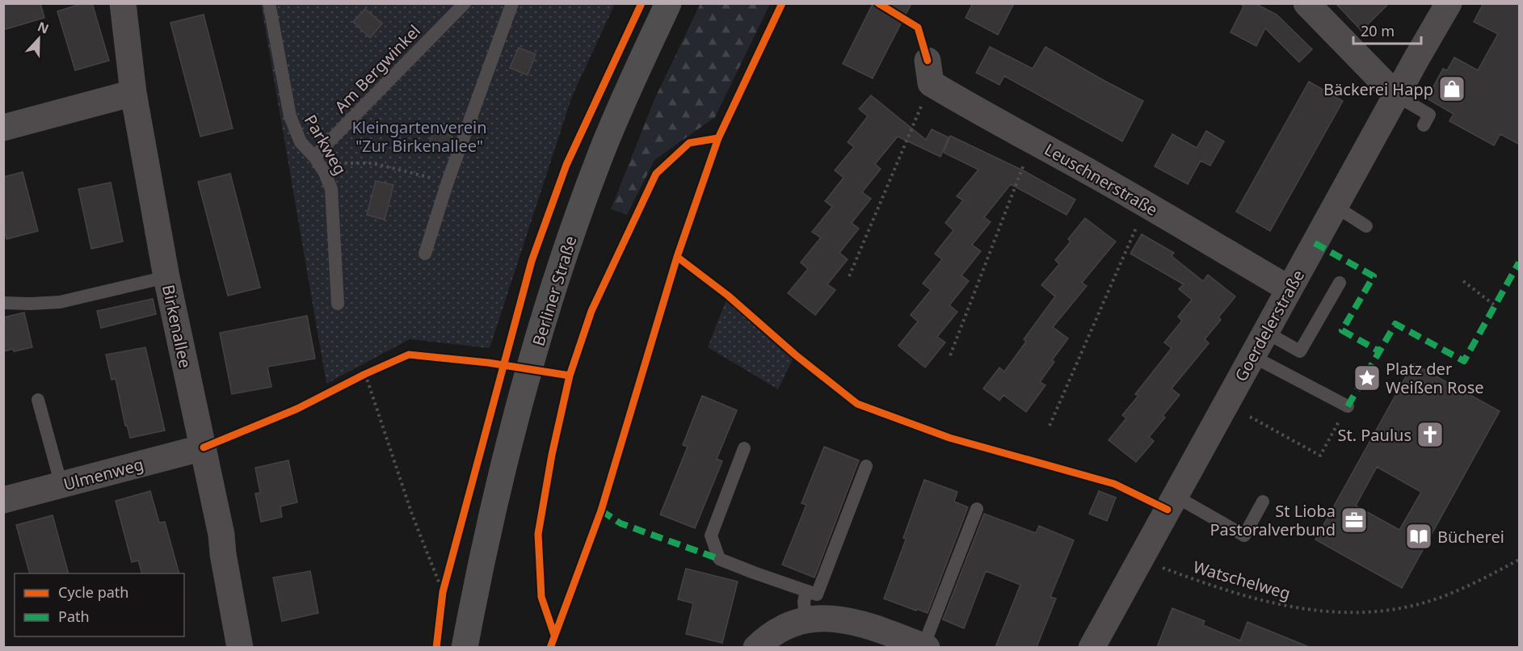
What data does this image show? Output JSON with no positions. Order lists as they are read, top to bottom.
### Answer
{
  "streets": {
    "highway": ["Berliner Straße"],
    "street": [
      "Leuschnerstraße",
      "Goerdelerstraße",
      "Birkenallee",
      "Ulmenweg"
    ],
    "lane": ["Am Bergwinkel", "Parkweg"],
    "path": ["Watschelweg"]
  },
  "crossings": [
    ["Am Bergwinkel", "Parkweg"],
    ["Leuschnerstraße", "Goerdelerstraße"],
    ["Birkenallee", "Ulmenweg"]
  ],
  "parks": ["Kleingartenverein \"Zur Birkenallee\""],
  "places": {
    "shop": ["Bäckerei Happ"],
    "place": ["Platz der Weißen Rose"],
    "church": ["St. Paulus"],
    "office": ["St Lioba Pastoralverbund"],
    "library": ["Bücherei"]
  },
  "legend": ["Cycle path", "Path"],
  "scale_bar": "20 m",
  "north": "top"
}
